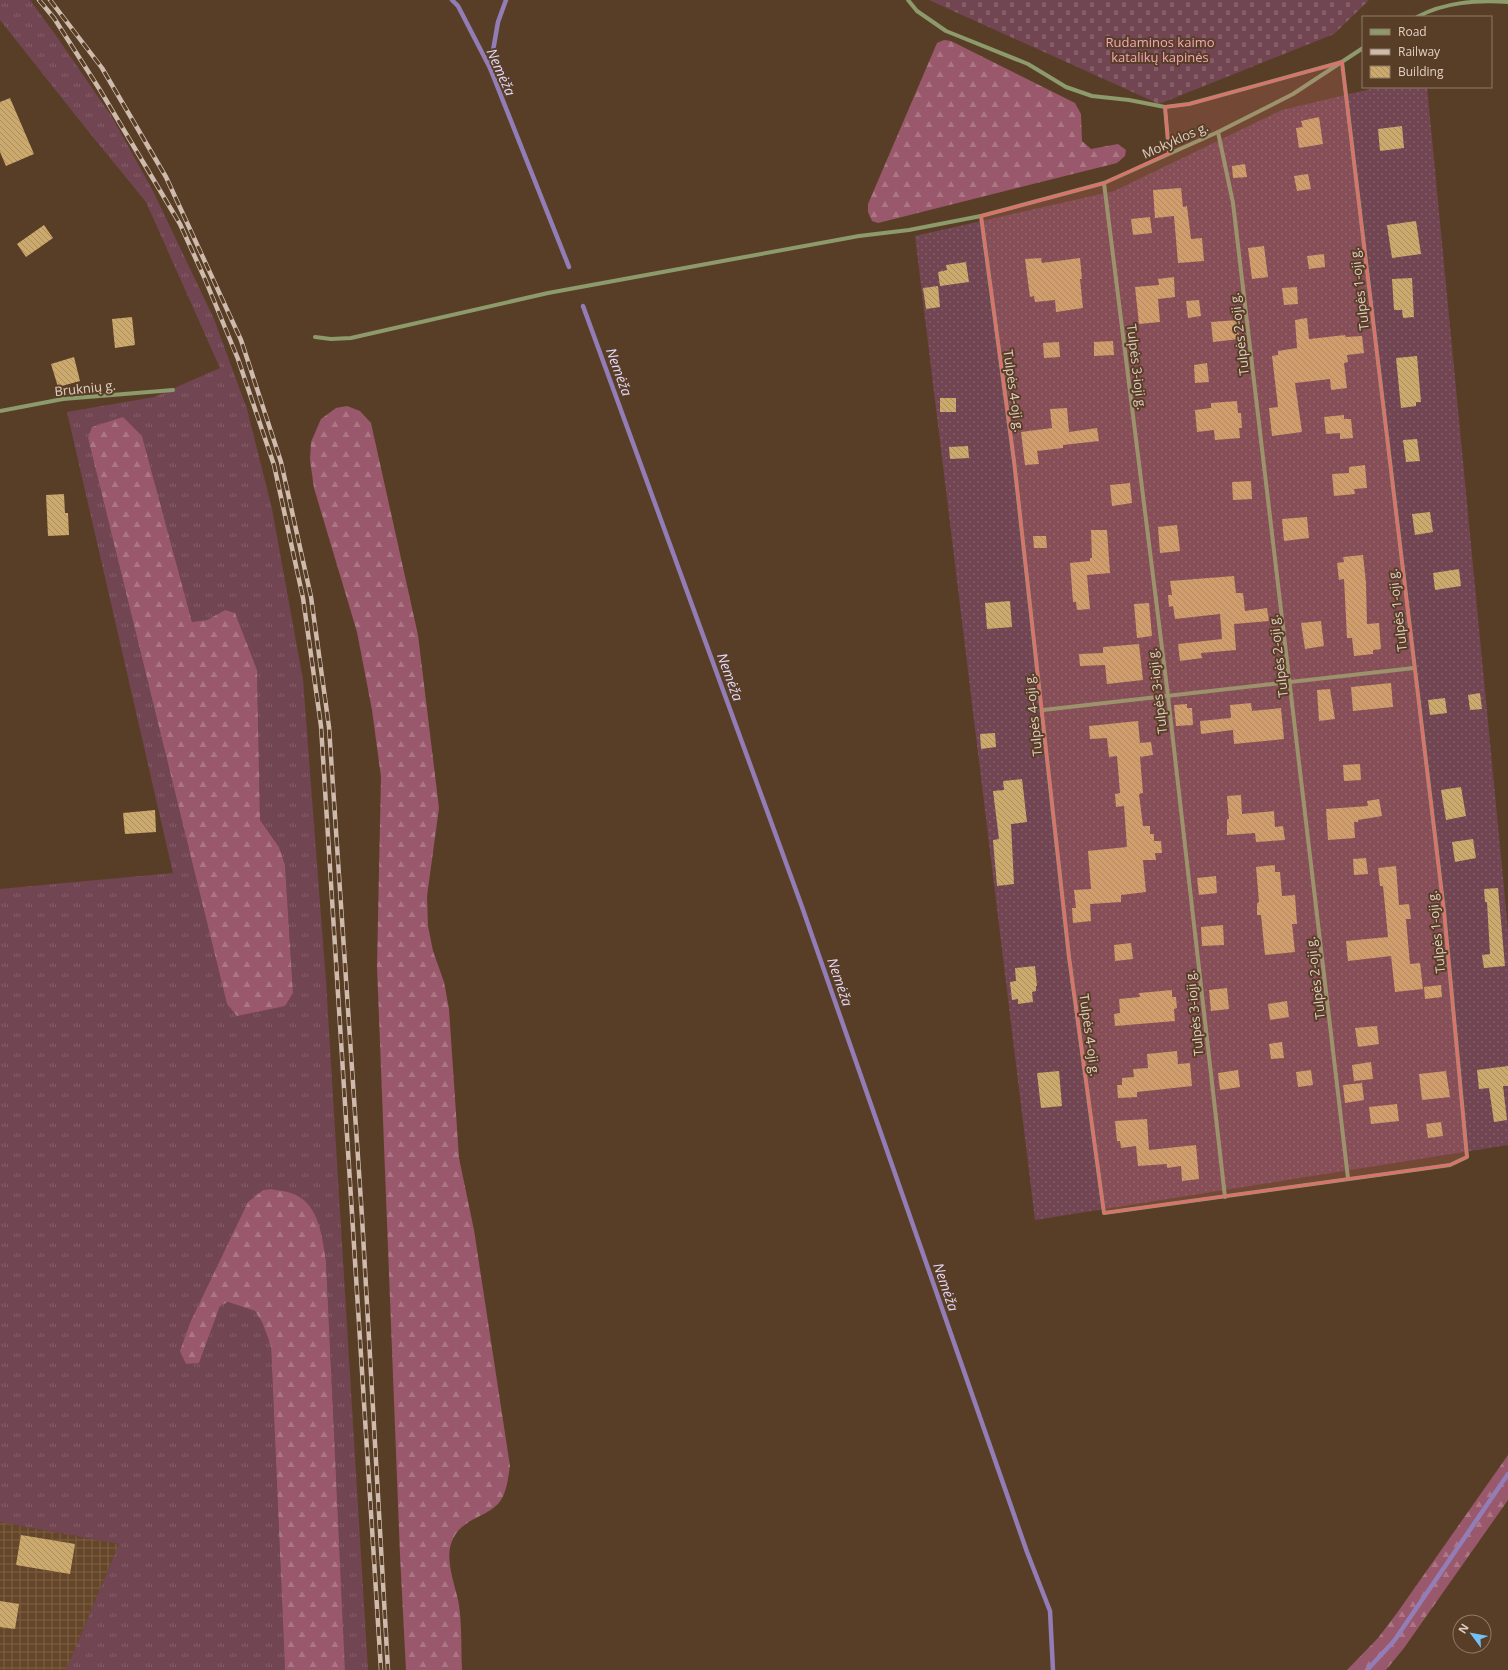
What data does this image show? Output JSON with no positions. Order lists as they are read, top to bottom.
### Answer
{
  "streets": {
    "street": [
      "Mokyklos g.",
      "Tulpės 1-oji g.",
      "Tulpės 2-oji g.",
      "Tulpės 3-ioji g.",
      "Bruknių g.",
      "Tulpės 4-oji g."
    ]
  },
  "crossings": [
    ["Mokyklos g.", "Tulpės 1-oji g."],
    ["Mokyklos g.", "Tulpės 2-oji g."],
    ["Mokyklos g.", "Tulpės 3-ioji g."],
    ["Mokyklos g.", "Tulpės 4-oji g."],
    ["Tulpės 1-oji g.", "Tulpės 2-oji g."],
    ["Tulpės 3-ioji g.", "Tulpės 4-oji g."]
  ],
  "water": ["Nemėža"],
  "parks": ["Rudaminos kaimo katalikų kapinės"],
  "legend": ["Road", "Railway", "Building"],
  "north": "top left"
}
